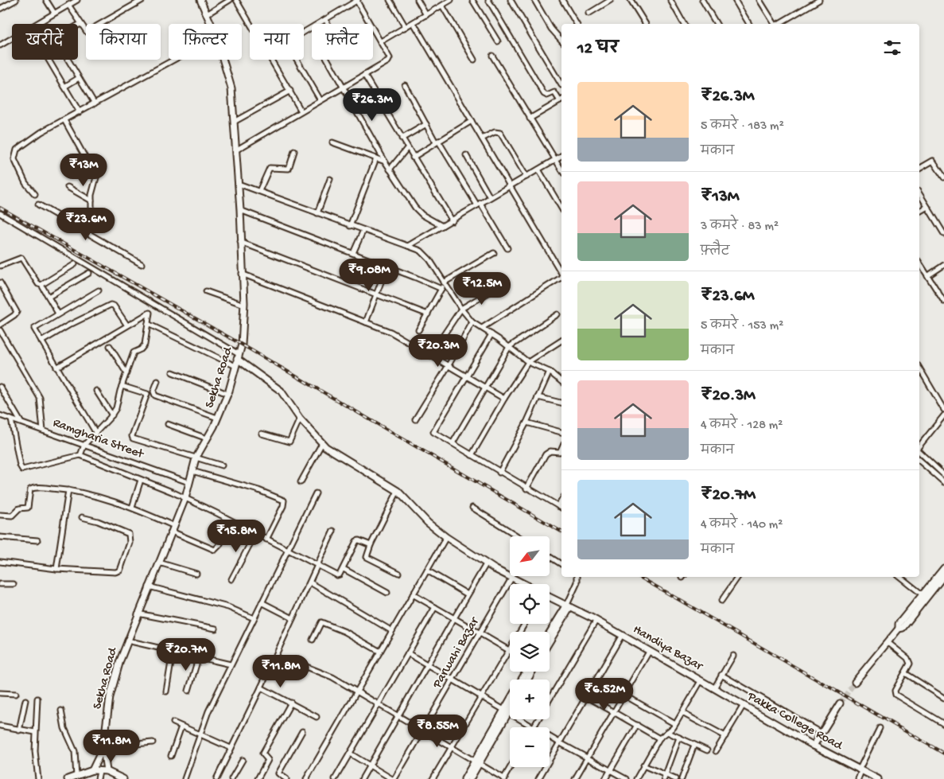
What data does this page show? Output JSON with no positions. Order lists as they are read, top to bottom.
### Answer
{
  "streets": {
    "street": [
      "Sekha Road",
      "Ramgharia Street",
      "Handiya Bazar",
      "Parwahi Bazar",
      "Pakka College Road"
    ]
  },
  "crossings": [
    ["Sekha Road", "Ramgharia Street"],
    ["Handiya Bazar", "Pakka College Road"]
  ],
  "north": "bottom left",
  "page": {
    "chip": [
      "खरीदें",
      "किराया",
      "फ़िल्टर",
      "नया",
      "फ़्लैट"
    ],
    "heading": "12 घर",
    "list": [
      {
        "name": "₹26.3M",
        "note": "5 कमरे · 183 m² · मकान"
      },
      {
        "name": "₹13M",
        "note": "3 कमरे · 83 m² · फ़्लैट"
      },
      {
        "name": "₹23.6M",
        "note": "5 कमरे · 153 m² · मकान"
      },
      {
        "name": "₹20.3M",
        "note": "4 कमरे · 128 m² · मकान"
      },
      {
        "name": "₹20.7M",
        "note": "4 कमरे · 140 m² · मकान"
      }
    ],
    "price": [
      "₹26.3M",
      "₹13M",
      "₹23.6M",
      "₹9.08M",
      "₹12.5M",
      "₹20.3M",
      "₹15.8M",
      "₹20.7M",
      "₹11.8M",
      "₹6.52M",
      "₹8.55M",
      "₹11.8M"
    ],
    "map_buttons": ["+", "−"]
  }
}
